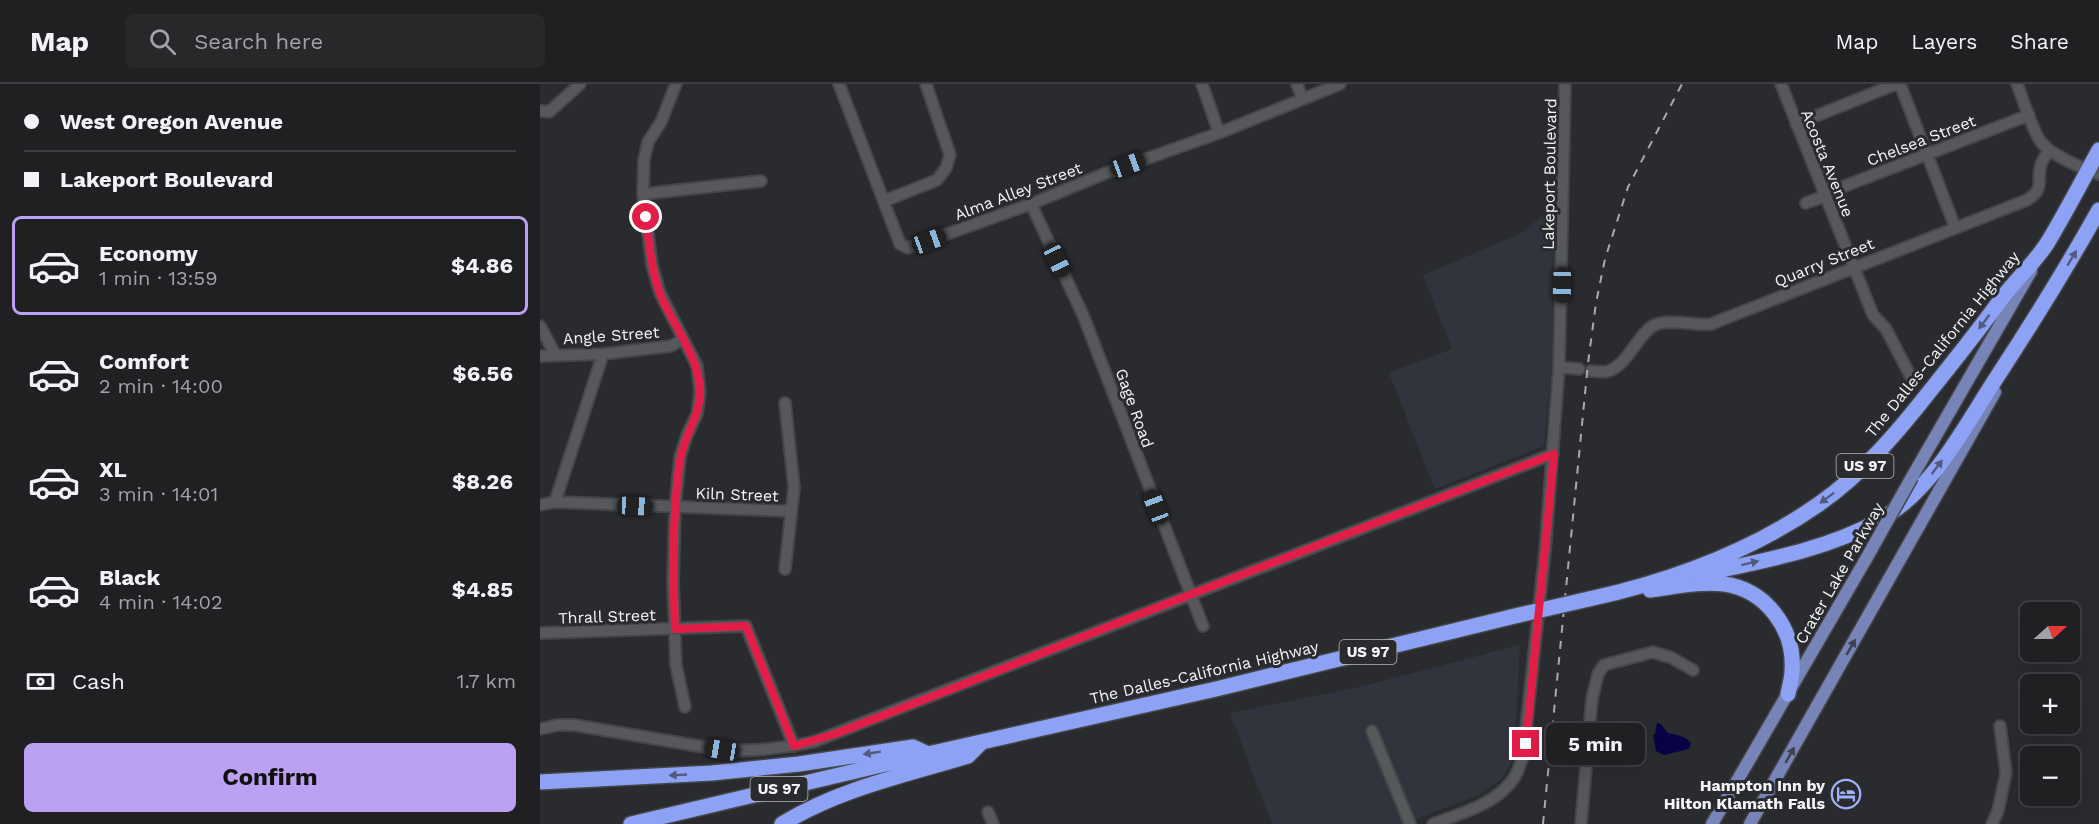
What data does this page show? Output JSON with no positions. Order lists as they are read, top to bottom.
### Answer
{
  "streets": {
    "highway": ["The Dalles-California Highway", "US 97"],
    "main road": ["Crater Lake Parkway"],
    "street": [
      "Chelsea Street",
      "Acosta Avenue",
      "Lakeport Boulevard",
      "Alma Alley Street",
      "Quarry Street",
      "Angle Street",
      "Gage Road",
      "Kiln Street",
      "Thrall Street"
    ]
  },
  "crossings": [
    ["Chelsea Street", "Acosta Avenue"],
    ["Acosta Avenue", "Quarry Street"],
    ["Alma Alley Street", "Gage Road"],
    ["The Dalles-California Highway", "US 97"],
    ["The Dalles-California Highway", "Crater Lake Parkway"]
  ],
  "places": {
    "hotel": ["Hampton Inn by Hilton Klamath Falls"]
  },
  "north": "right",
  "page": {
    "header": "Map",
    "search": "Search here",
    "nav": ["Map", "Layers", "Share"],
    "banner": ["West Oregon Avenue", "Lakeport Boulevard"],
    "list": [
      {
        "name": "Economy",
        "note": "1 min · 13:59",
        "value": "$4.86"
      },
      {
        "name": "Comfort",
        "note": "2 min · 14:00",
        "value": "$6.56"
      },
      {
        "name": "XL",
        "note": "3 min · 14:01",
        "value": "$8.26"
      },
      {
        "name": "Black",
        "note": "4 min · 14:02",
        "value": "$4.85"
      }
    ],
    "map_buttons": ["+", "−"],
    "pay": ["Cash", "1.7 km"],
    "bubble": "5 min",
    "buttons": "Confirm"
  }
}
